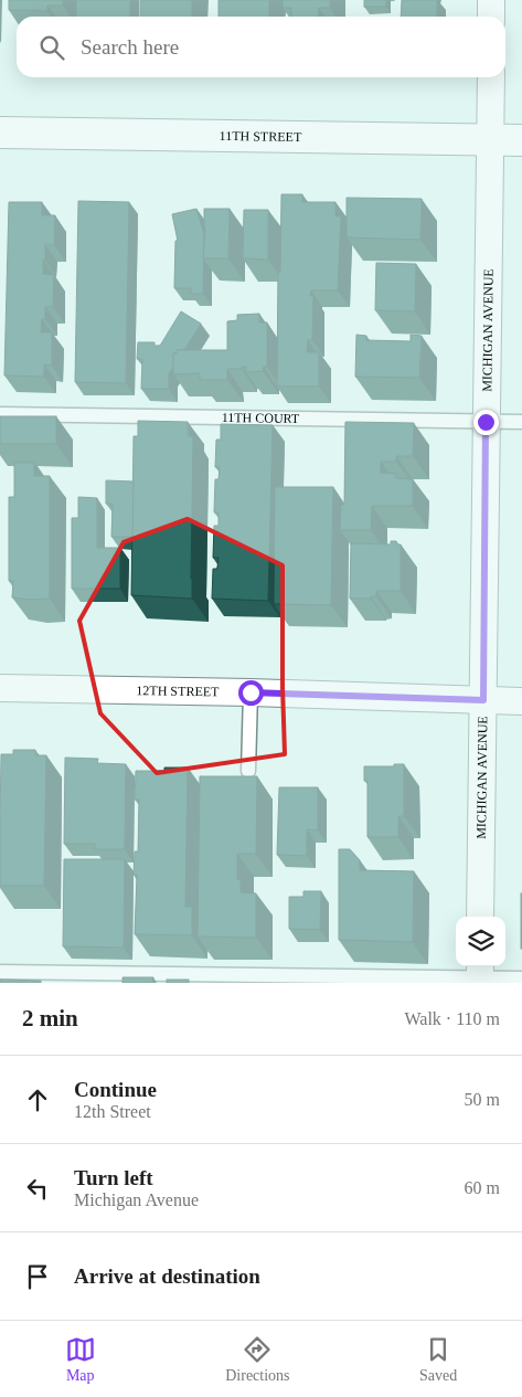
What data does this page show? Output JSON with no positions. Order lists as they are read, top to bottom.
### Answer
{
  "streets": {
    "street": ["11TH STREET", "MICHIGAN AVENUE", "12TH STREET"],
    "lane": ["11TH COURT"]
  },
  "crossings": [
    ["11TH STREET", "MICHIGAN AVENUE"],
    ["MICHIGAN AVENUE", "11TH COURT"],
    ["MICHIGAN AVENUE", "12TH STREET"]
  ],
  "page": {
    "search": "Search here",
    "heading": ["2 min", "Walk · 110 m"],
    "list": [
      ["Continue", "12th Street", "50 m"],
      ["Turn left", "Michigan Avenue", "60 m"],
      "Arrive at destination"
    ],
    "nav": ["Map", "Directions", "Saved"]
  }
}
